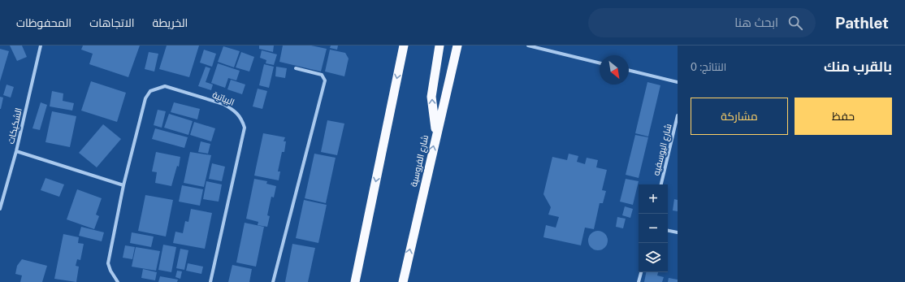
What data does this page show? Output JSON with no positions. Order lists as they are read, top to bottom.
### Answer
{
  "streets": {
    "highway": ["شارع الفروسية"],
    "street": ["البياتية", "الشكيكات", "شارع اليوسفيه"]
  },
  "north": "bottom right",
  "page": {
    "header": "Pathlet",
    "search": "ابحث هنا",
    "nav": ["الخريطة", "الاتجاهات", "المحفوظات"],
    "heading": ["بالقرب منك", "النتائج: 0"],
    "buttons": ["حفظ", "مشاركة"],
    "map_buttons": ["+", "−"]
  }
}
